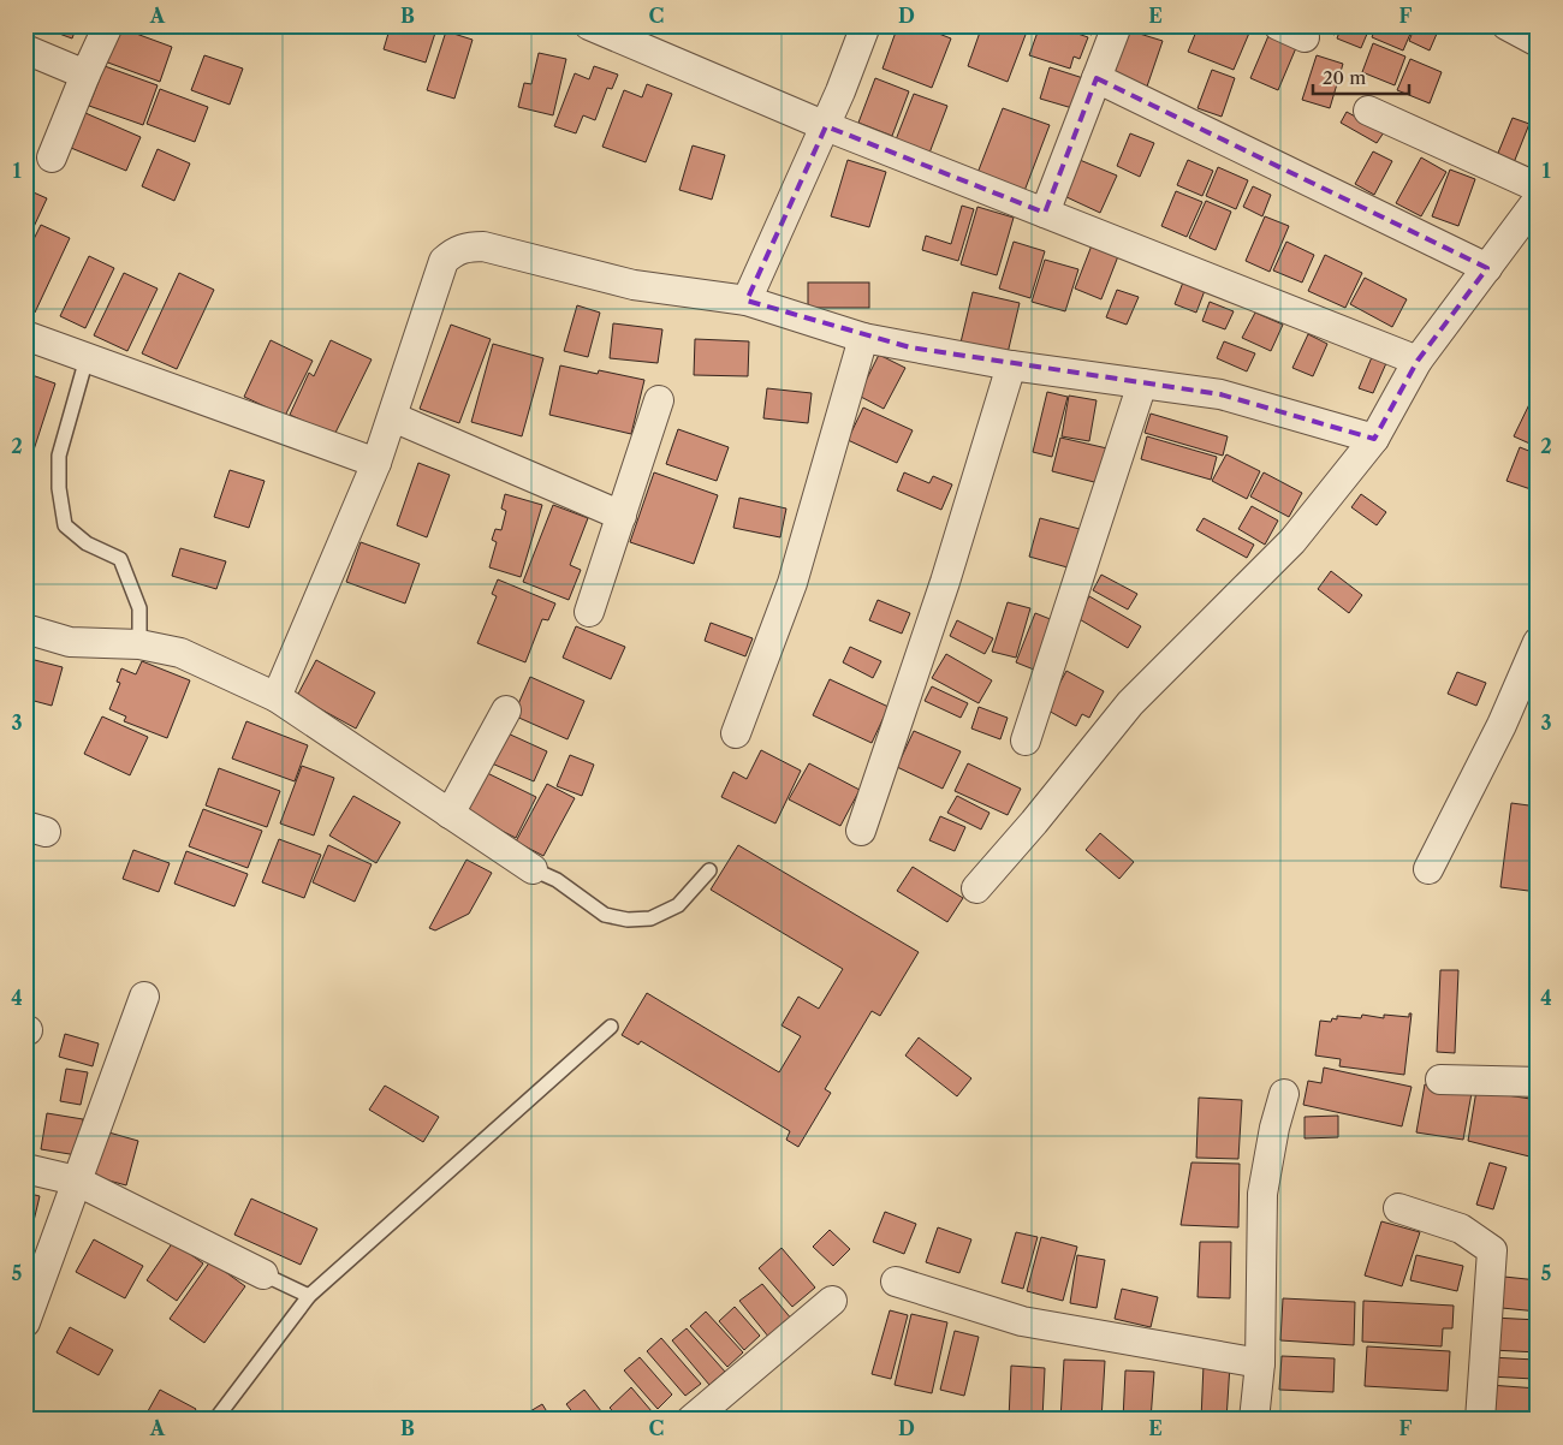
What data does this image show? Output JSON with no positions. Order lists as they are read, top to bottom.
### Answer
{
  "scale_bar": "20 m",
  "grid": {
    "columns": [
      "A",
      "B",
      "C",
      "D",
      "E",
      "F"
    ],
    "rows": [
      "1",
      "2",
      "3",
      "4",
      "5"
    ]
  }
}
